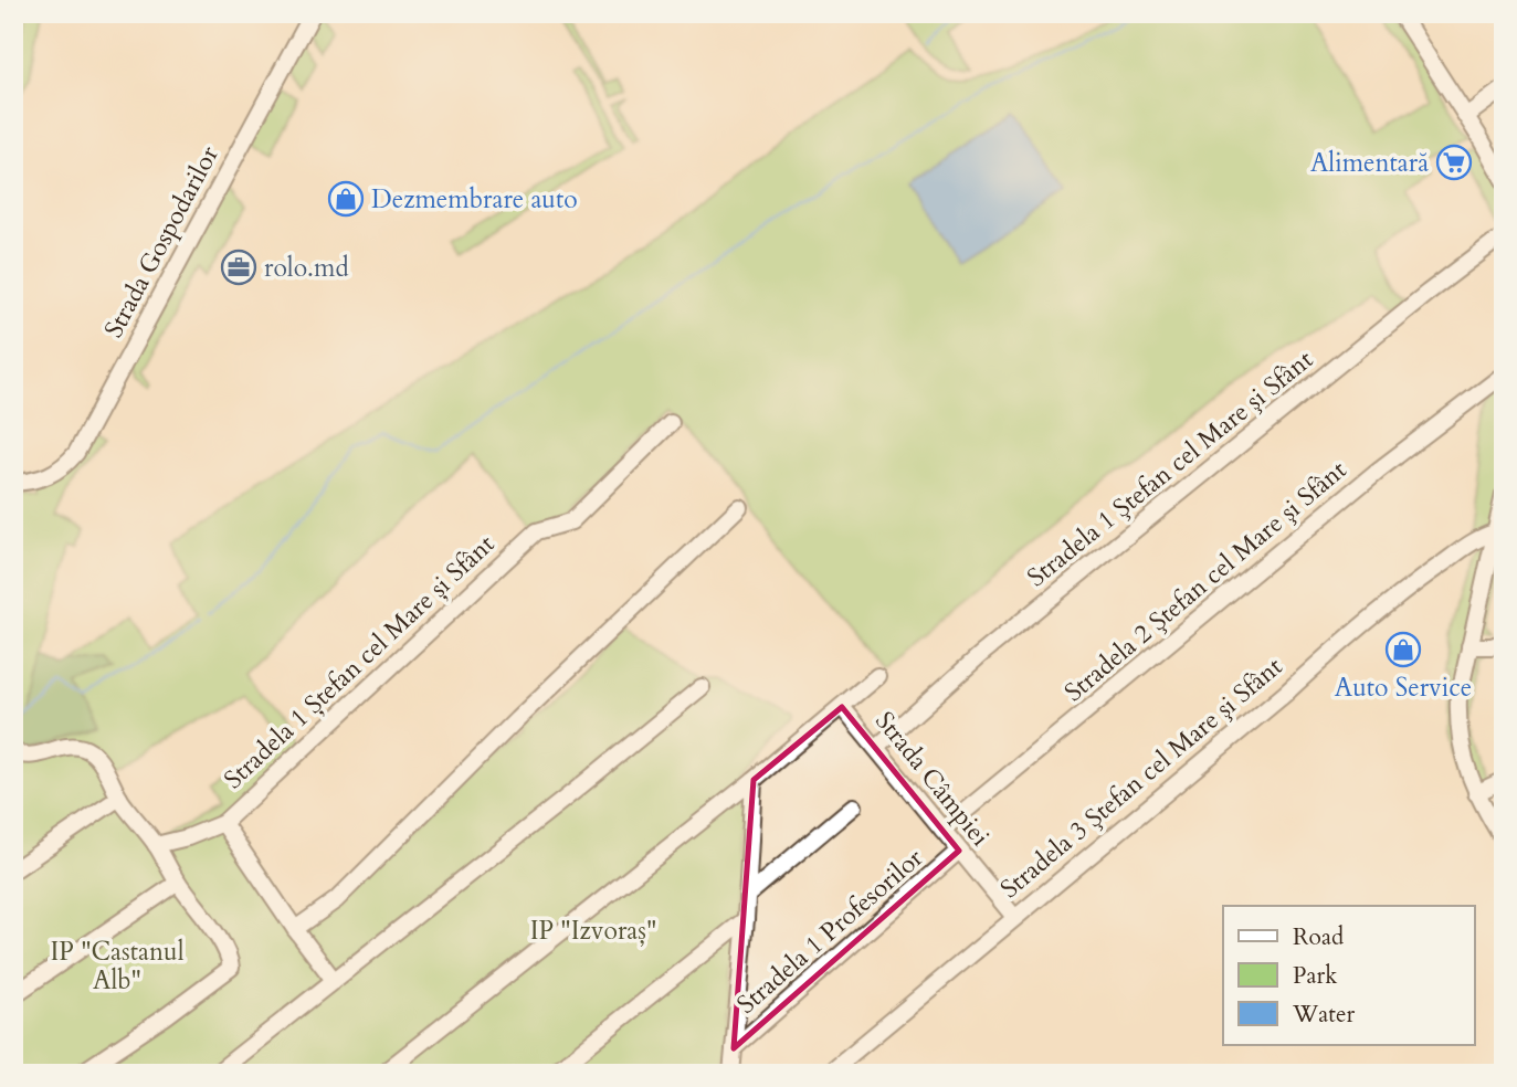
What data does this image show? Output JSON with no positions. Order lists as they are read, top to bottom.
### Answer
{
  "streets": {
    "street": [
      "Strada Gospodarilor",
      "Stradela 1 Ştefan cel Mare şi Sfânt",
      "Stradela 2 Ştefan cel Mare şi Sfânt",
      "Stradela 1 Ștefan cel Mare și Sfânt",
      "Stradela 3 Ştefan cel Mare şi Sfânt",
      "Strada Câmpiei",
      "Stradela 1 Profesorilor"
    ]
  },
  "crossings": [
    ["Stradela 1 Ştefan cel Mare şi Sfânt", "Strada Câmpiei"],
    ["Stradela 2 Ştefan cel Mare şi Sfânt", "Strada Câmpiei"],
    ["Stradela 3 Ştefan cel Mare şi Sfânt", "Strada Câmpiei"],
    ["Strada Câmpiei", "Stradela 1 Profesorilor"]
  ],
  "parks": ["IP \"Izvoraș\"", "IP \"Castanul Alb\""],
  "places": {
    "supermarket": ["Alimentară"],
    "shop": ["Dezmembrare auto", "Auto Service"],
    "office": ["rolo.md"]
  },
  "legend": ["Road", "Park", "Water"]
}
